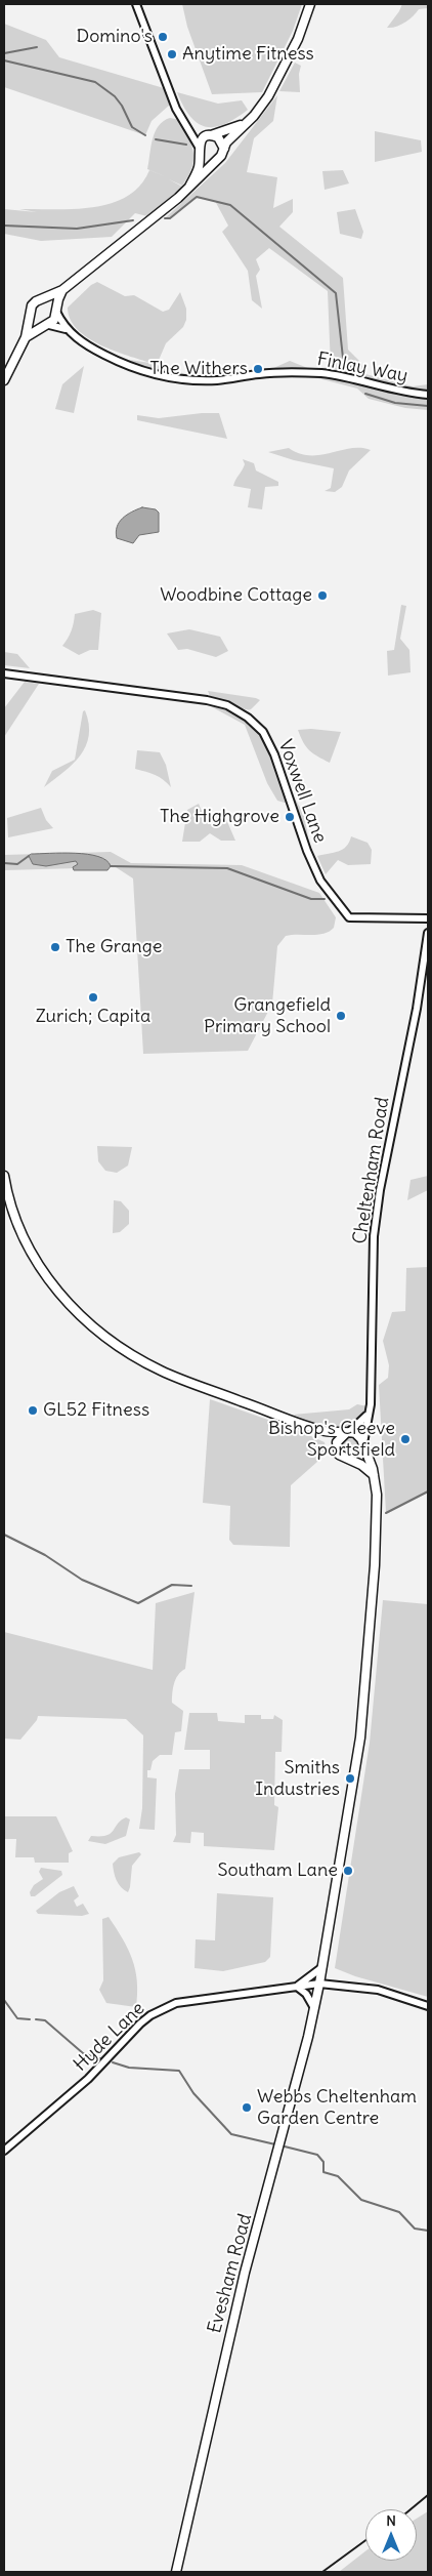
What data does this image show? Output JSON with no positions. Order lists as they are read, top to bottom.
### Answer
{
  "streets": {
    "main road": ["Evesham Road"],
    "street": [
      "Finlay Way",
      "Voxwell Lane",
      "Cheltenham Road",
      "Hyde Lane"
    ]
  },
  "crossings": [
    ["Cheltenham Road", "Evesham Road"],
    ["Hyde Lane", "Evesham Road"]
  ],
  "places": [
    "Domino's",
    "Anytime Fitness",
    "The Withers",
    "Woodbine Cottage",
    "The Highgrove",
    "The Grange",
    "Zurich; Capita",
    "Grangefield Primary School",
    "GL52 Fitness",
    "Bishop's Cleeve Sportsfield",
    "Smiths Industries",
    "Southam Lane",
    "Webbs Cheltenham Garden Centre"
  ],
  "north": "top"
}
